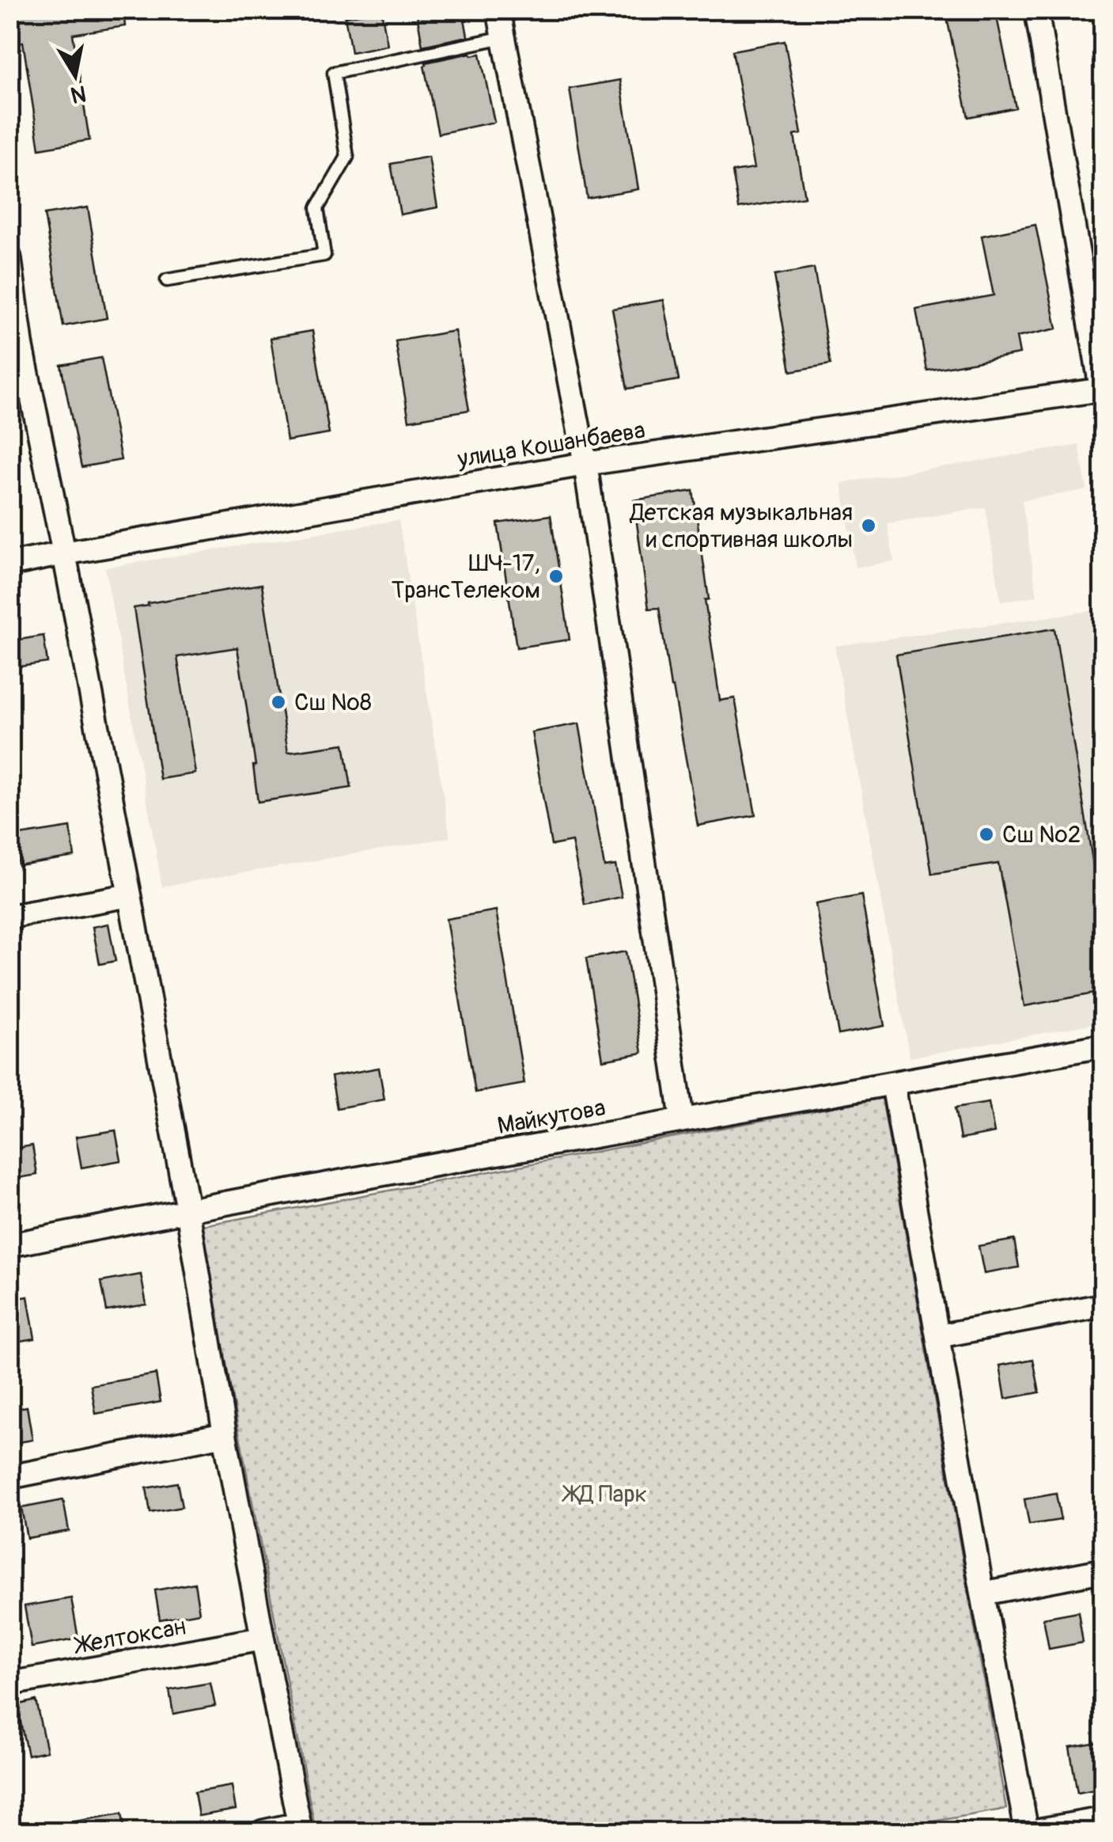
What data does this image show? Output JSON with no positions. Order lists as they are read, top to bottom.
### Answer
{
  "streets": {
    "street": ["улица Кошанбаева", "Майкутова", "Желтоксан"]
  },
  "parks": ["ЖД Парк"],
  "places": [
    "Детская музыкальная и спортивная школы",
    "ШЧ-17, ТрансТелеком",
    "Сш №8",
    "Сш №2"
  ],
  "north": "bottom"
}
